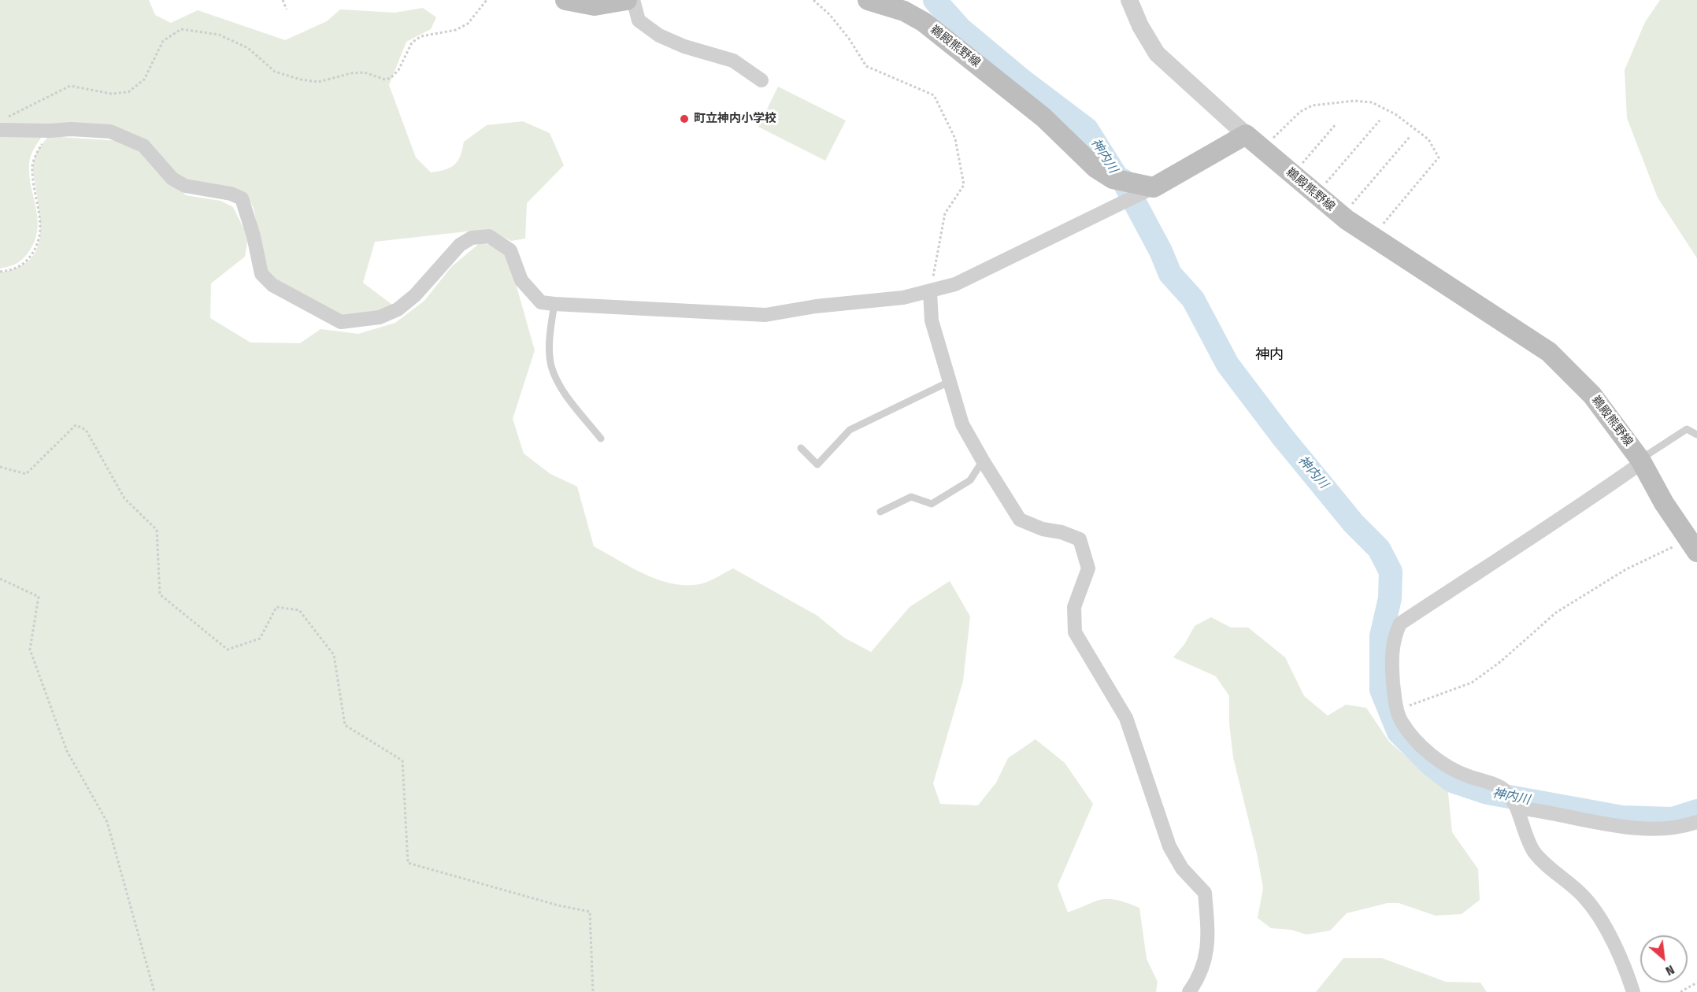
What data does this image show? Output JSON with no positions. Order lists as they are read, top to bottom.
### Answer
{
  "streets": {
    "main road": ["鵜殿熊野線"]
  },
  "districts": ["神内"],
  "water": ["神内川"],
  "places": ["町立神内小学校"],
  "north": "bottom right"
}
